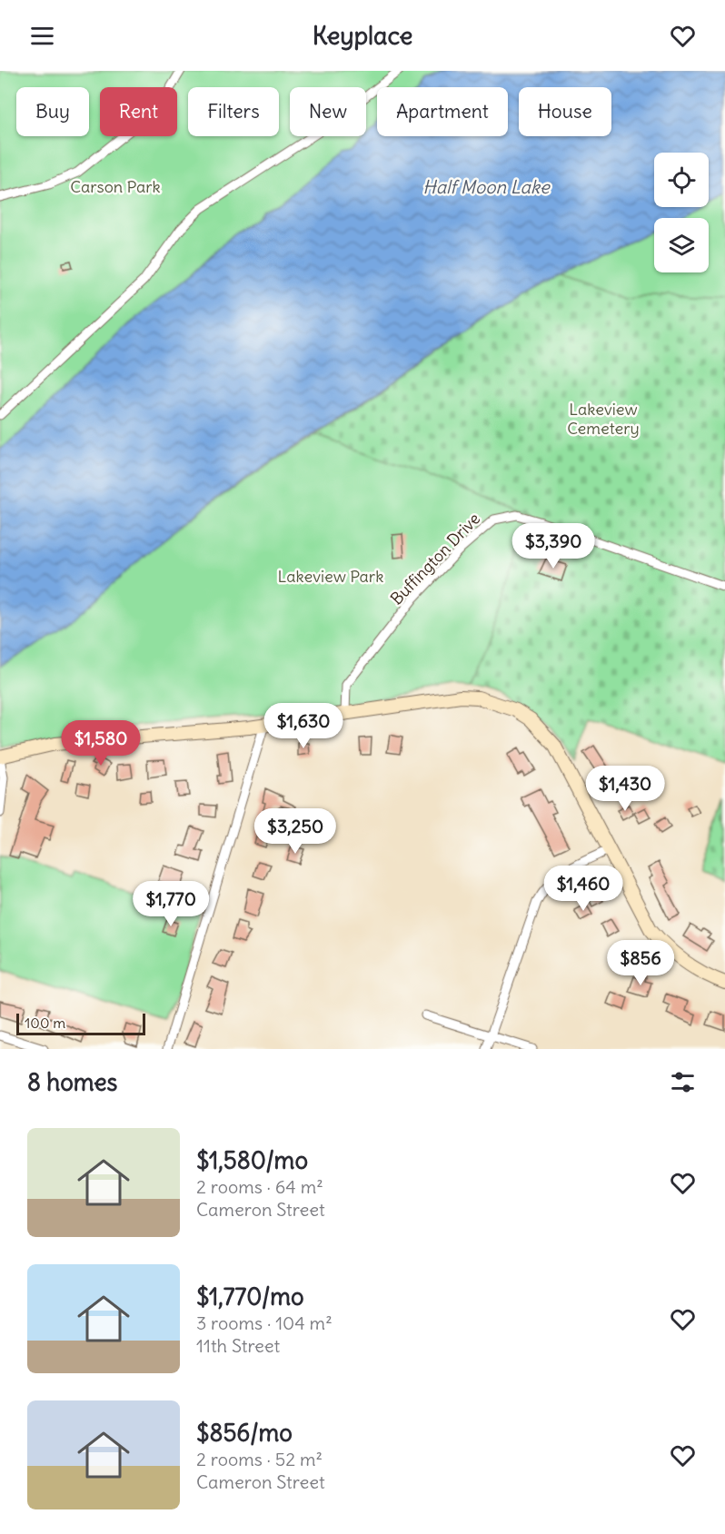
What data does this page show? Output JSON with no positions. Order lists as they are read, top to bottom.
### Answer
{
  "streets": {
    "street": ["Buffington Drive"]
  },
  "water": ["Half Moon Lake"],
  "parks": ["Carson Park", "Lakeview Cemetery", "Lakeview Park"],
  "scale_bar": "100 m",
  "page": {
    "header": "Keyplace",
    "chip": [
      "Buy",
      "Rent",
      "Filters",
      "New",
      "Apartment",
      "House"
    ],
    "price": [
      "$3,390",
      "$1,630",
      "$1,580",
      "$1,430",
      "$3,250",
      "$1,460",
      "$1,770",
      "$856"
    ],
    "scale": "100 m",
    "heading": "8 homes",
    "list": [
      {
        "name": "$1,580/mo",
        "note": "2 rooms · 64 m² · Cameron Street"
      },
      {
        "name": "$1,770/mo",
        "note": "3 rooms · 104 m² · 11th Street"
      },
      {
        "name": "$856/mo",
        "note": "2 rooms · 52 m² · Cameron Street"
      }
    ]
  }
}
